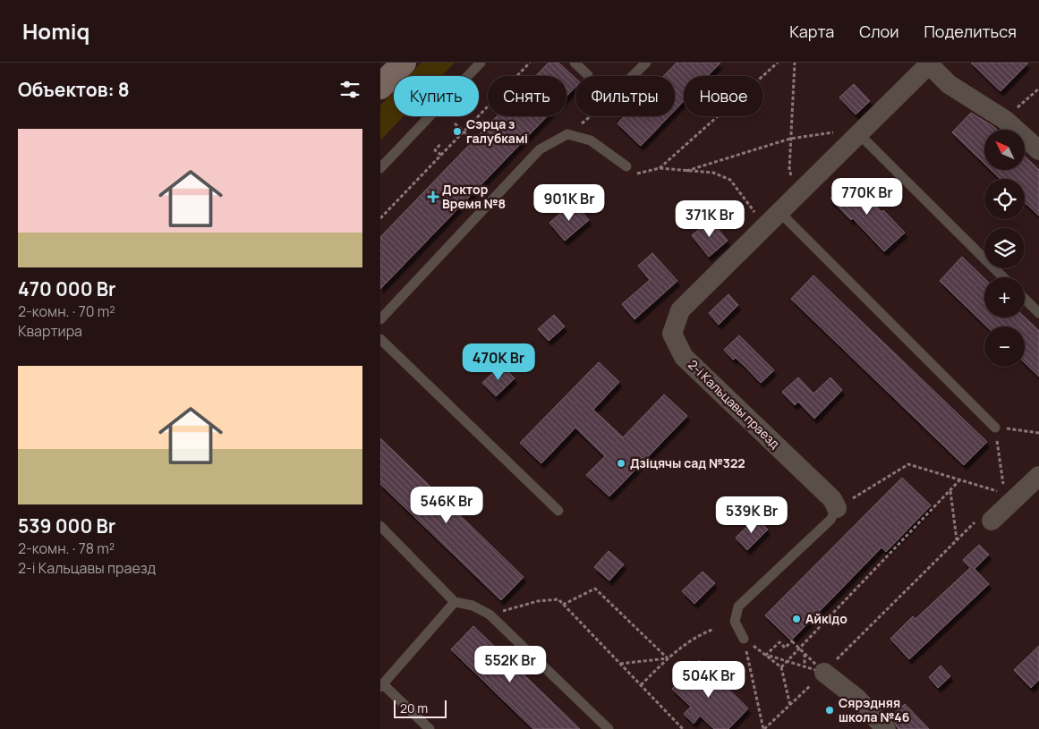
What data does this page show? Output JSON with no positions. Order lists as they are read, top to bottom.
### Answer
{
  "streets": {
    "street": ["2-і Кальцавы праезд"]
  },
  "places": {
    "other": [
      "Сэрца з галубкамі",
      "Дзіцячы сад №322",
      "Айкідо",
      "Сярэдняя школа №46"
    ],
    "health": ["Доктор Время №8"]
  },
  "scale_bar": "20 m",
  "north": "top left",
  "page": {
    "header": "Homiq",
    "nav": ["Карта", "Слои", "Поделиться"],
    "heading": "Объектов: 8",
    "chip": [
      "Купить",
      "Снять",
      "Фильтры",
      "Новое"
    ],
    "list": [
      {
        "name": "470 000 Br",
        "note": "2-комн. · 70 m² · Квартира"
      },
      {
        "name": "539 000 Br",
        "note": "2-комн. · 78 m² · 2-і Кальцавы праезд"
      }
    ],
    "map_buttons": ["+", "−"],
    "price": [
      "770K Br",
      "901K Br",
      "371K Br",
      "470K Br",
      "546K Br",
      "539K Br",
      "552K Br",
      "504K Br"
    ],
    "scale": "20 m"
  }
}
